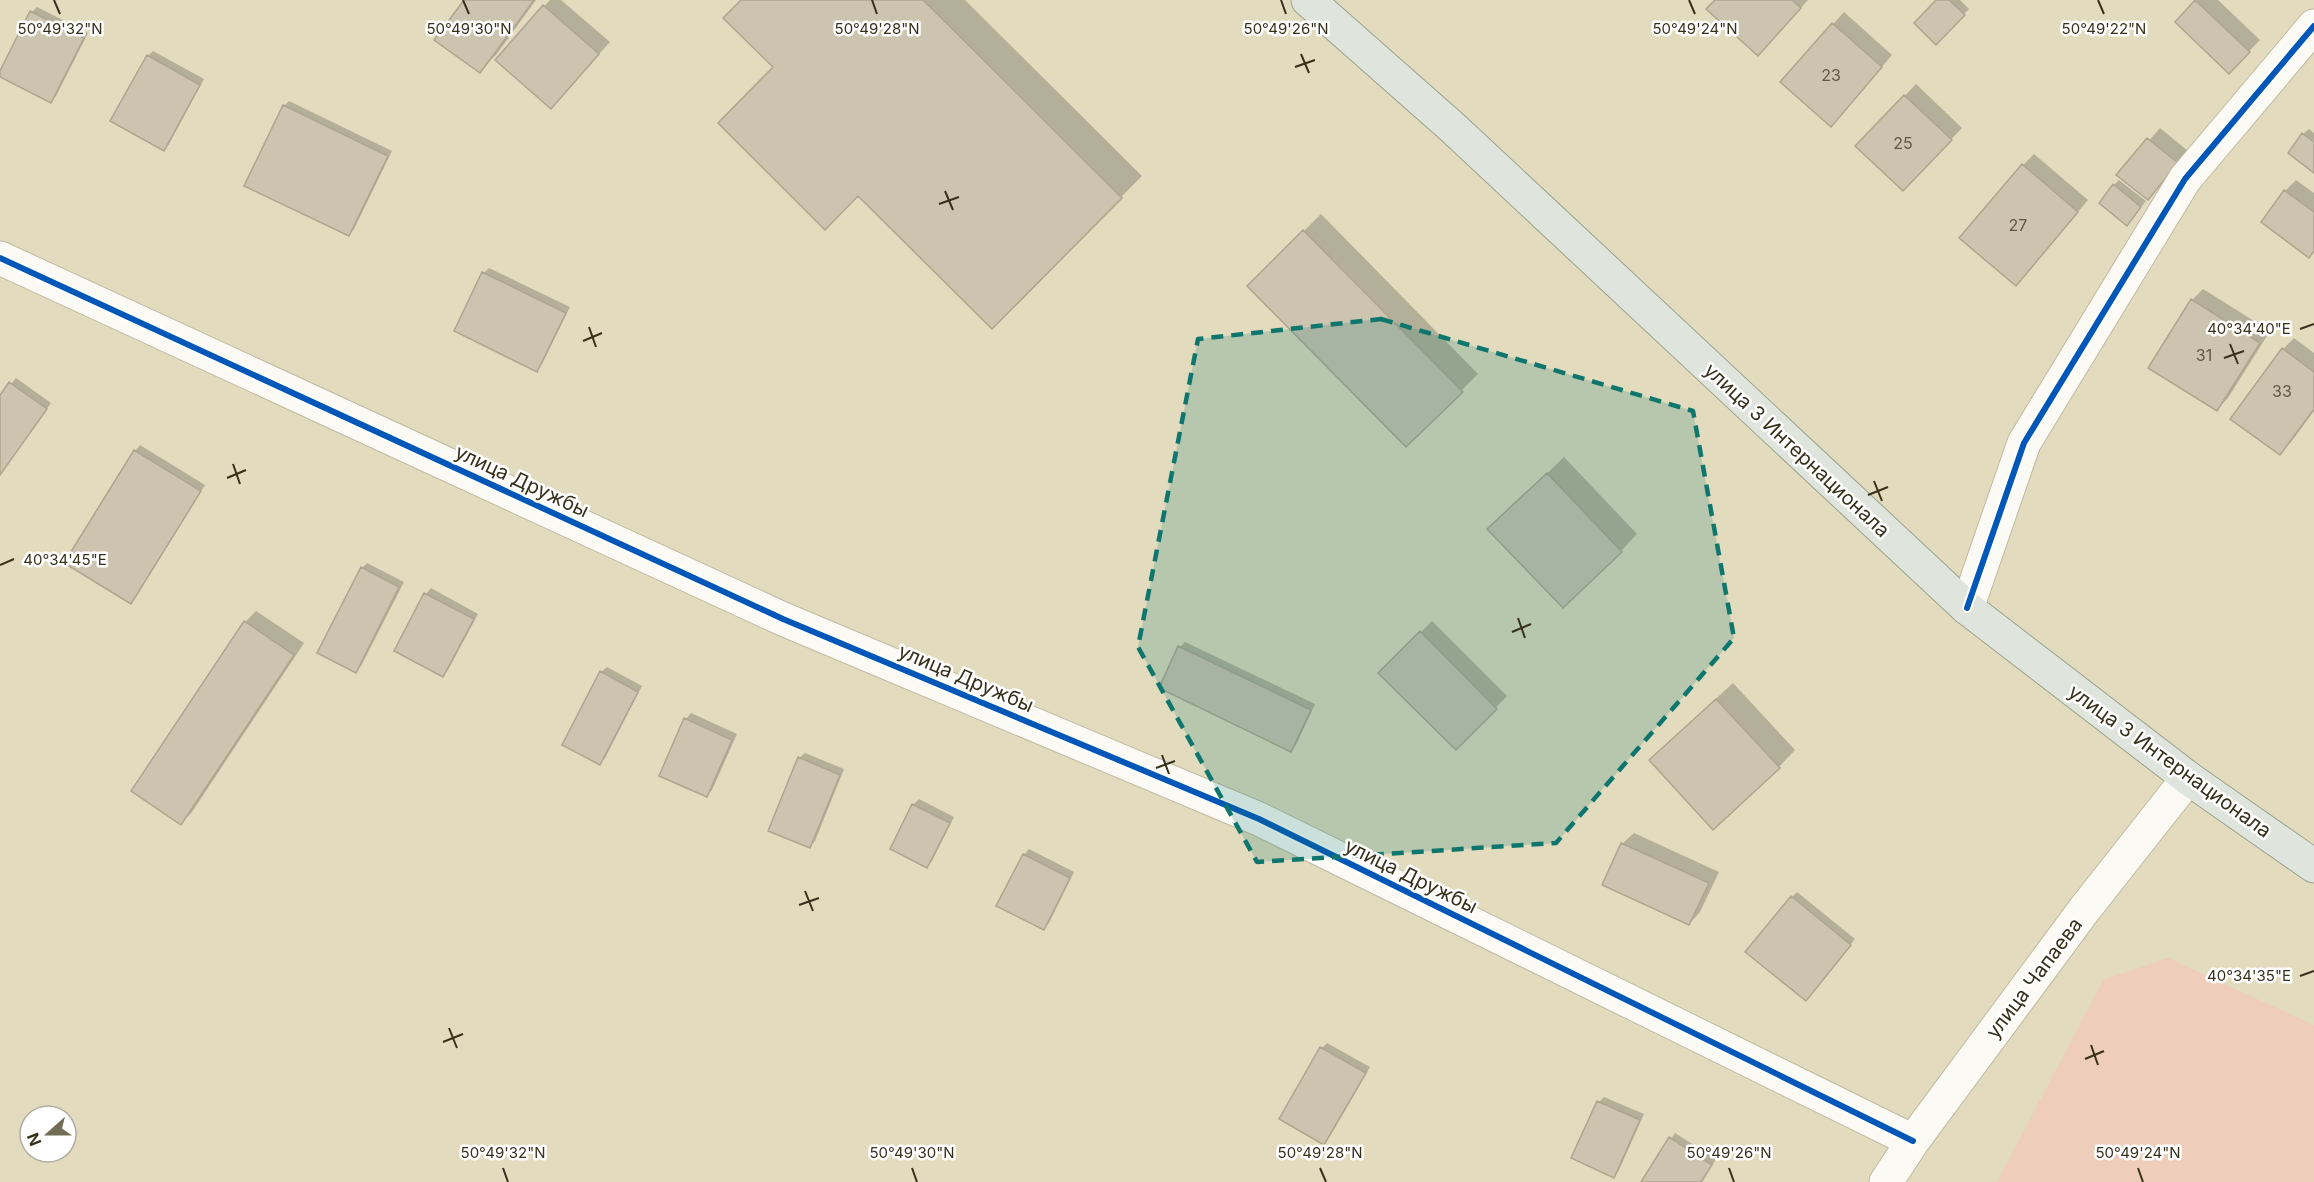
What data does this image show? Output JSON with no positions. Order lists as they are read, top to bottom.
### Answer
{
  "streets": {
    "main road": ["улица 3 Интернационала"],
    "street": ["улица Дружбы", "улица Чапаева"]
  },
  "crossings": [
    ["улица 3 Интернационала", "улица Чапаева"],
    ["улица Дружбы", "улица Чапаева"]
  ],
  "house_numbers": [
    "23",
    "25",
    "27",
    "31",
    "33"
  ],
  "north": "left",
  "coordinates": [
    "50°49'32\"N",
    "50°49'30\"N",
    "50°49'28\"N",
    "50°49'26\"N",
    "50°49'24\"N",
    "50°49'22\"N",
    "40°34'40\"E",
    "40°34'45\"E",
    "40°34'35\"E"
  ]
}
